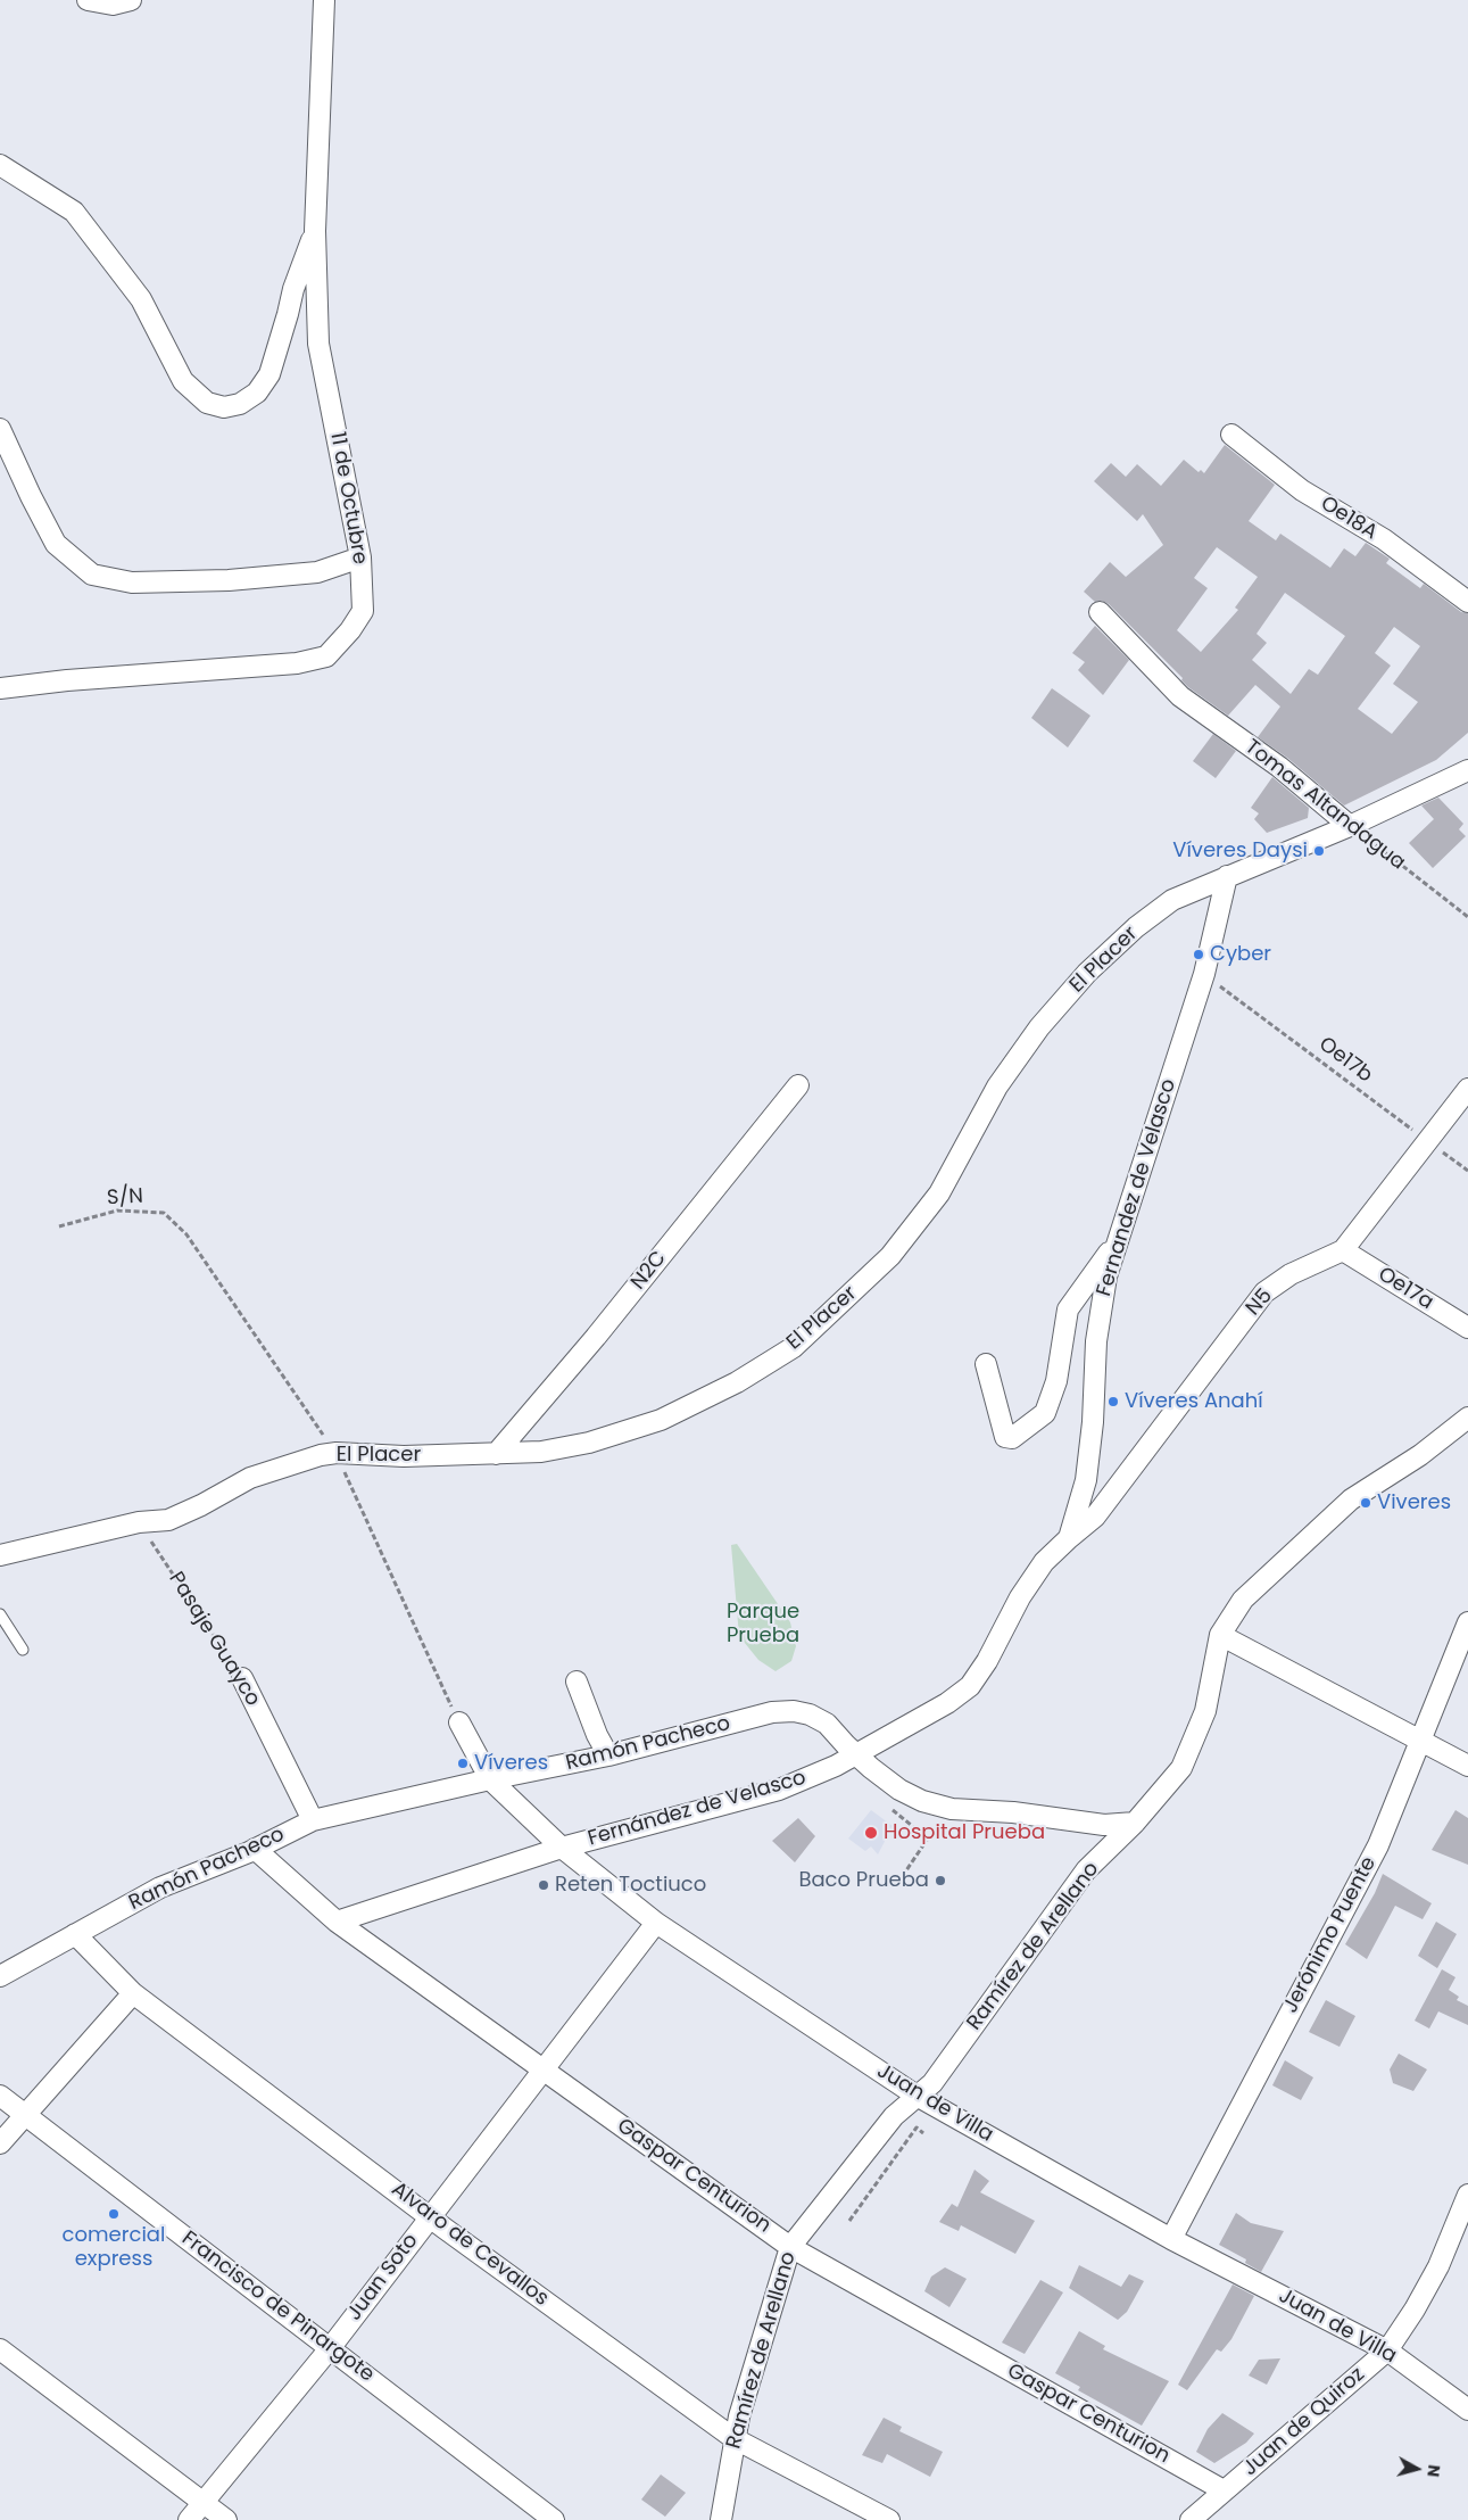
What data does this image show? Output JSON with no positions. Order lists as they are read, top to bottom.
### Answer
{
  "streets": {
    "street": [
      "11 de Octubre",
      "Oe18A",
      "Tomas Altandagua",
      "El Placer",
      "Fernandez de Velasco",
      "N2C",
      "Oe17a",
      "N5",
      "Pasaje Guayco",
      "Ramón Pacheco",
      "Fernández de Velasco",
      "Jerónimo Puente",
      "Ramírez de Arellano",
      "Juan de Villa",
      "Gaspar Centurion",
      "Alvaro de Cevallos",
      "Juan Soto",
      "Francisco de Pinargote",
      "Juan de Quiroz"
    ],
    "path": ["Oe17b", "S/N"]
  },
  "crossings": [
    ["Tomas Altandagua", "El Placer"],
    ["El Placer", "Fernandez de Velasco"],
    ["El Placer", "N2C"],
    ["El Placer", "Pasaje Guayco"],
    ["Oe17b", "Fernandez de Velasco"],
    ["Oe17b", "N5"],
    ["Fernandez de Velasco", "N5"],
    ["Fernandez de Velasco", "Fernández de Velasco"],
    ["Oe17a", "N5"],
    ["N5", "Fernández de Velasco"],
    ["Pasaje Guayco", "Ramón Pacheco"],
    ["Ramón Pacheco", "Fernández de Velasco"],
    ["Ramón Pacheco", "Ramírez de Arellano"],
    ["Ramón Pacheco", "Juan de Villa"],
    ["Ramón Pacheco", "Gaspar Centurion"],
    ["Ramón Pacheco", "Alvaro de Cevallos"],
    ["Fernández de Velasco", "Juan de Villa"],
    ["Fernández de Velasco", "Gaspar Centurion"],
    ["Jerónimo Puente", "Juan de Villa"],
    ["Ramírez de Arellano", "Juan de Villa"],
    ["Ramírez de Arellano", "Gaspar Centurion"],
    ["Ramírez de Arellano", "Alvaro de Cevallos"],
    ["Juan de Villa", "Juan Soto"],
    ["Juan de Villa", "Juan de Quiroz"],
    ["Gaspar Centurion", "Juan Soto"],
    ["Gaspar Centurion", "Juan de Quiroz"],
    ["Alvaro de Cevallos", "Juan Soto"],
    ["Juan Soto", "Francisco de Pinargote"]
  ],
  "parks": ["Parque Prueba"],
  "places": [
    "Víveres Daysi",
    "Cyber",
    "Víveres Anahí",
    "Viveres",
    "Víveres",
    "Hospital Prueba",
    "Baco Prueba",
    "Reten Toctiuco",
    "comercial express"
  ],
  "north": "right"
}
